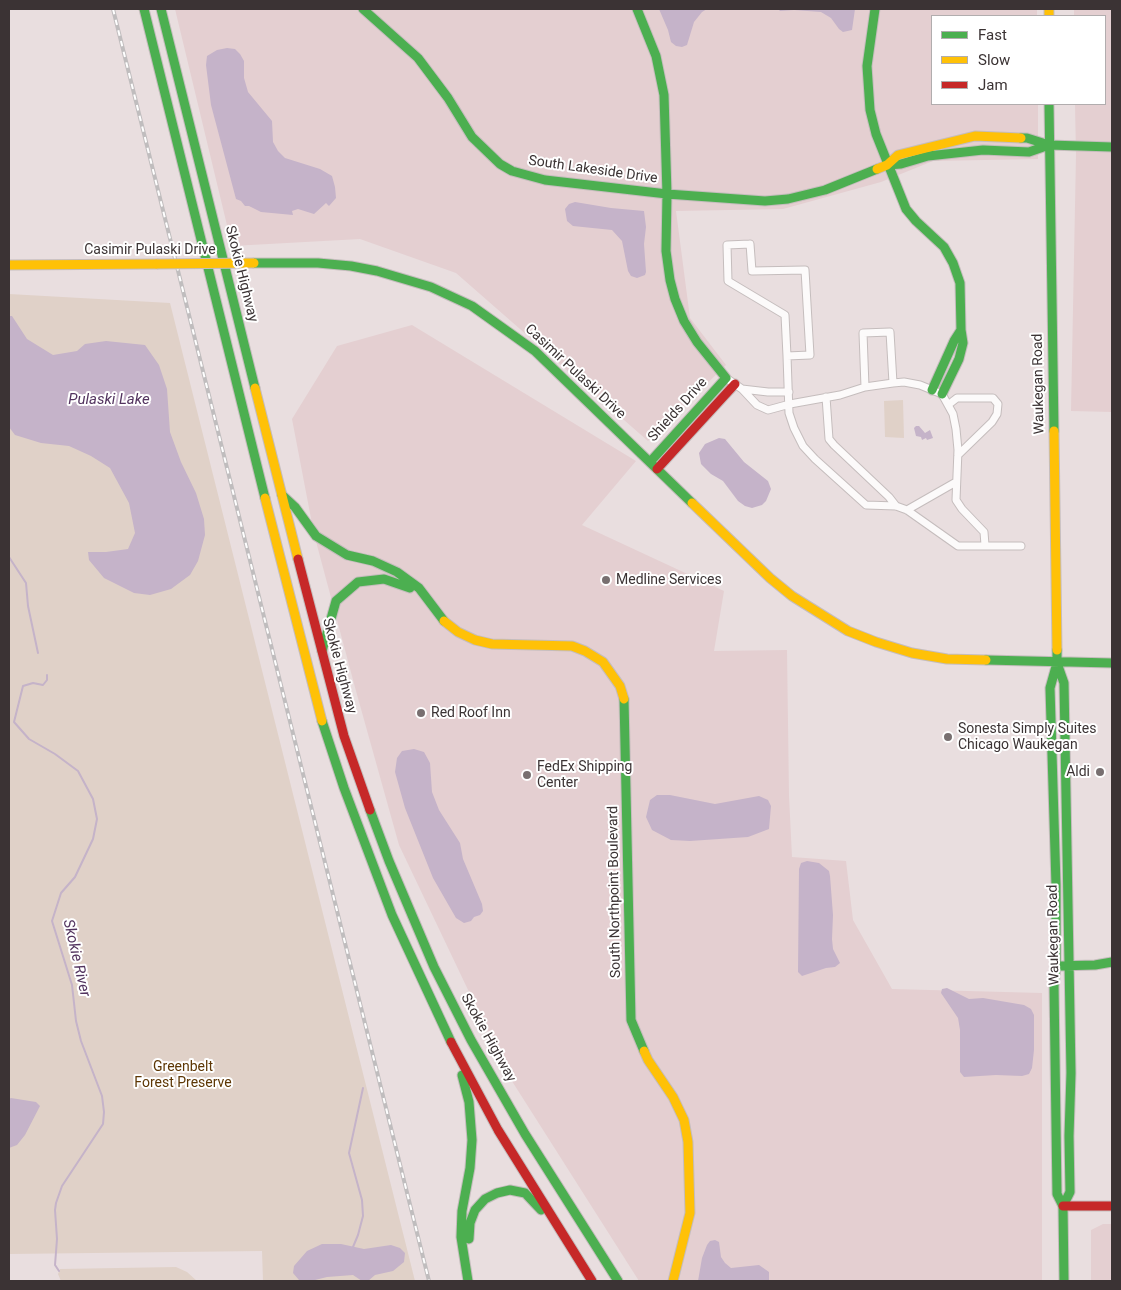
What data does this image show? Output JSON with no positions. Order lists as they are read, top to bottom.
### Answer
{
  "streets": {
    "main road": [
      "South Lakeside Drive",
      "Casimir Pulaski Drive",
      "Skokie Highway",
      "Waukegan Road",
      "Shields Drive",
      "South Northpoint Boulevard"
    ]
  },
  "crossings": [
    ["South Lakeside Drive", "Waukegan Road"],
    ["South Lakeside Drive", "Shields Drive"],
    ["Casimir Pulaski Drive", "Waukegan Road"],
    ["Casimir Pulaski Drive", "Shields Drive"]
  ],
  "water": ["Pulaski Lake", "Skokie River"],
  "parks": ["Greenbelt Forest Preserve"],
  "places": [
    "Medline Services",
    "Red Roof Inn",
    "Sonesta Simply Suites Chicago Waukegan",
    "Aldi",
    "FedEx Shipping Center"
  ],
  "legend": ["Fast", "Slow", "Jam"]
}
